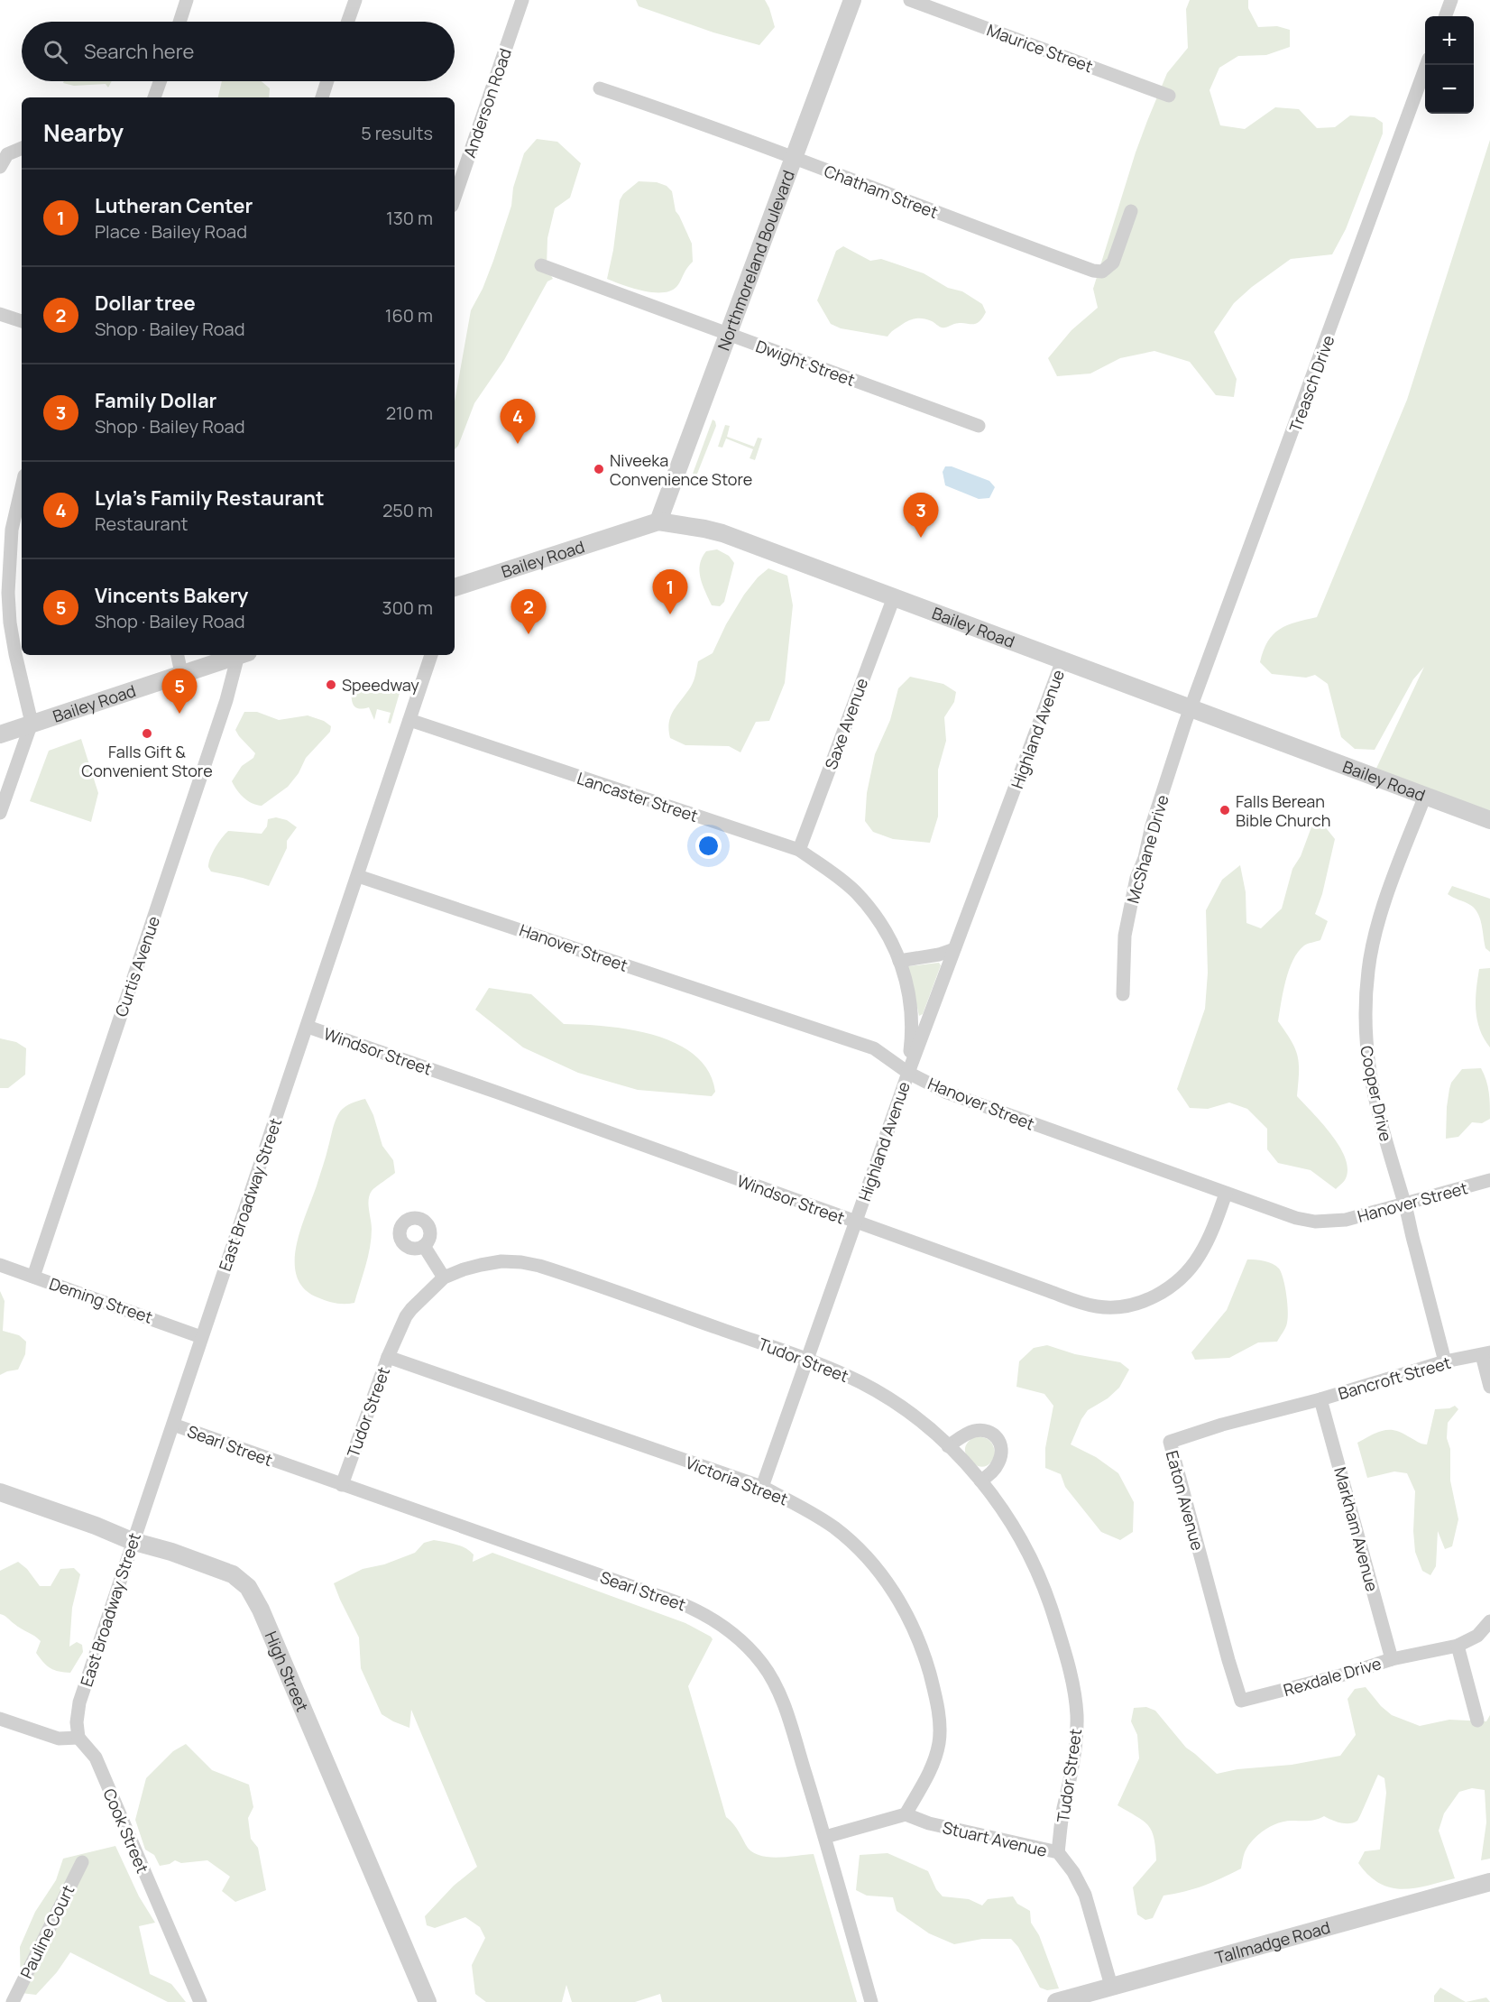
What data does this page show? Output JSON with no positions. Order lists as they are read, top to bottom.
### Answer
{
  "streets": {
    "street": [
      "Maurice Street",
      "Anderson Road",
      "Chatham Street",
      "Northmoreland Boulevard",
      "Dwight Street",
      "Treasch Drive",
      "Bailey Road",
      "Saxe Avenue",
      "Highland Avenue",
      "Lancaster Street",
      "McShane Drive",
      "Hanover Street",
      "Curtis Avenue",
      "Windsor Street",
      "Cooper Drive",
      "East Broadway Street",
      "Deming Street",
      "Tudor Street",
      "Bancroft Street",
      "Searl Street",
      "Victoria Street",
      "Eaton Avenue",
      "Markham Avenue",
      "High Street",
      "Rexdale Drive",
      "Cook Street",
      "Stuart Avenue",
      "Pauline Court",
      "Tallmadge Road"
    ]
  },
  "crossings": [
    ["Chatham Street", "Northmoreland Boulevard"],
    ["Northmoreland Boulevard", "Dwight Street"],
    ["Northmoreland Boulevard", "Bailey Road"],
    ["Treasch Drive", "Bailey Road"],
    ["Treasch Drive", "McShane Drive"],
    ["Bailey Road", "Saxe Avenue"],
    ["Bailey Road", "Highland Avenue"],
    ["Bailey Road", "McShane Drive"],
    ["Bailey Road", "Cooper Drive"],
    ["Saxe Avenue", "Lancaster Street"],
    ["Highland Avenue", "Lancaster Street"],
    ["Highland Avenue", "Hanover Street"],
    ["Highland Avenue", "Windsor Street"],
    ["Highland Avenue", "Tudor Street"],
    ["Highland Avenue", "Victoria Street"],
    ["Lancaster Street", "Hanover Street"],
    ["Lancaster Street", "East Broadway Street"],
    ["Hanover Street", "Windsor Street"],
    ["Hanover Street", "Cooper Drive"],
    ["Hanover Street", "East Broadway Street"],
    ["Curtis Avenue", "Deming Street"],
    ["Windsor Street", "East Broadway Street"],
    ["Cooper Drive", "Bancroft Street"],
    ["East Broadway Street", "Deming Street"],
    ["East Broadway Street", "Searl Street"],
    ["East Broadway Street", "High Street"],
    ["East Broadway Street", "Cook Street"],
    ["Tudor Street", "Searl Street"],
    ["Tudor Street", "Victoria Street"],
    ["Tudor Street", "Stuart Avenue"],
    ["Bancroft Street", "Eaton Avenue"],
    ["Bancroft Street", "Markham Avenue"],
    ["Victoria Street", "Stuart Avenue"],
    ["Eaton Avenue", "Rexdale Drive"],
    ["Markham Avenue", "Rexdale Drive"],
    ["Stuart Avenue", "Tallmadge Road"]
  ],
  "places": [
    "Niveeka Convenience Store",
    "Speedway",
    "Falls Gift & Convenient Store",
    "Falls Berean Bible Church"
  ],
  "page": {
    "map_buttons": ["+", "−"],
    "search": "Search here",
    "heading": ["Nearby", "5 results"],
    "list": [
      {
        "mark": "1",
        "name": "Lutheran Center",
        "note": "Place · Bailey Road",
        "value": "130 m"
      },
      {
        "mark": "2",
        "name": "Dollar tree",
        "note": "Shop · Bailey Road",
        "value": "160 m"
      },
      {
        "mark": "3",
        "name": "Family Dollar",
        "note": "Shop · Bailey Road",
        "value": "210 m"
      },
      {
        "mark": "4",
        "name": "Lyla's Family Restaurant",
        "note": "Restaurant",
        "value": "250 m"
      },
      {
        "mark": "5",
        "name": "Vincents Bakery",
        "note": "Shop · Bailey Road",
        "value": "300 m"
      }
    ],
    "pins": [
      "4",
      "3",
      "1",
      "2",
      "5"
    ]
  }
}
